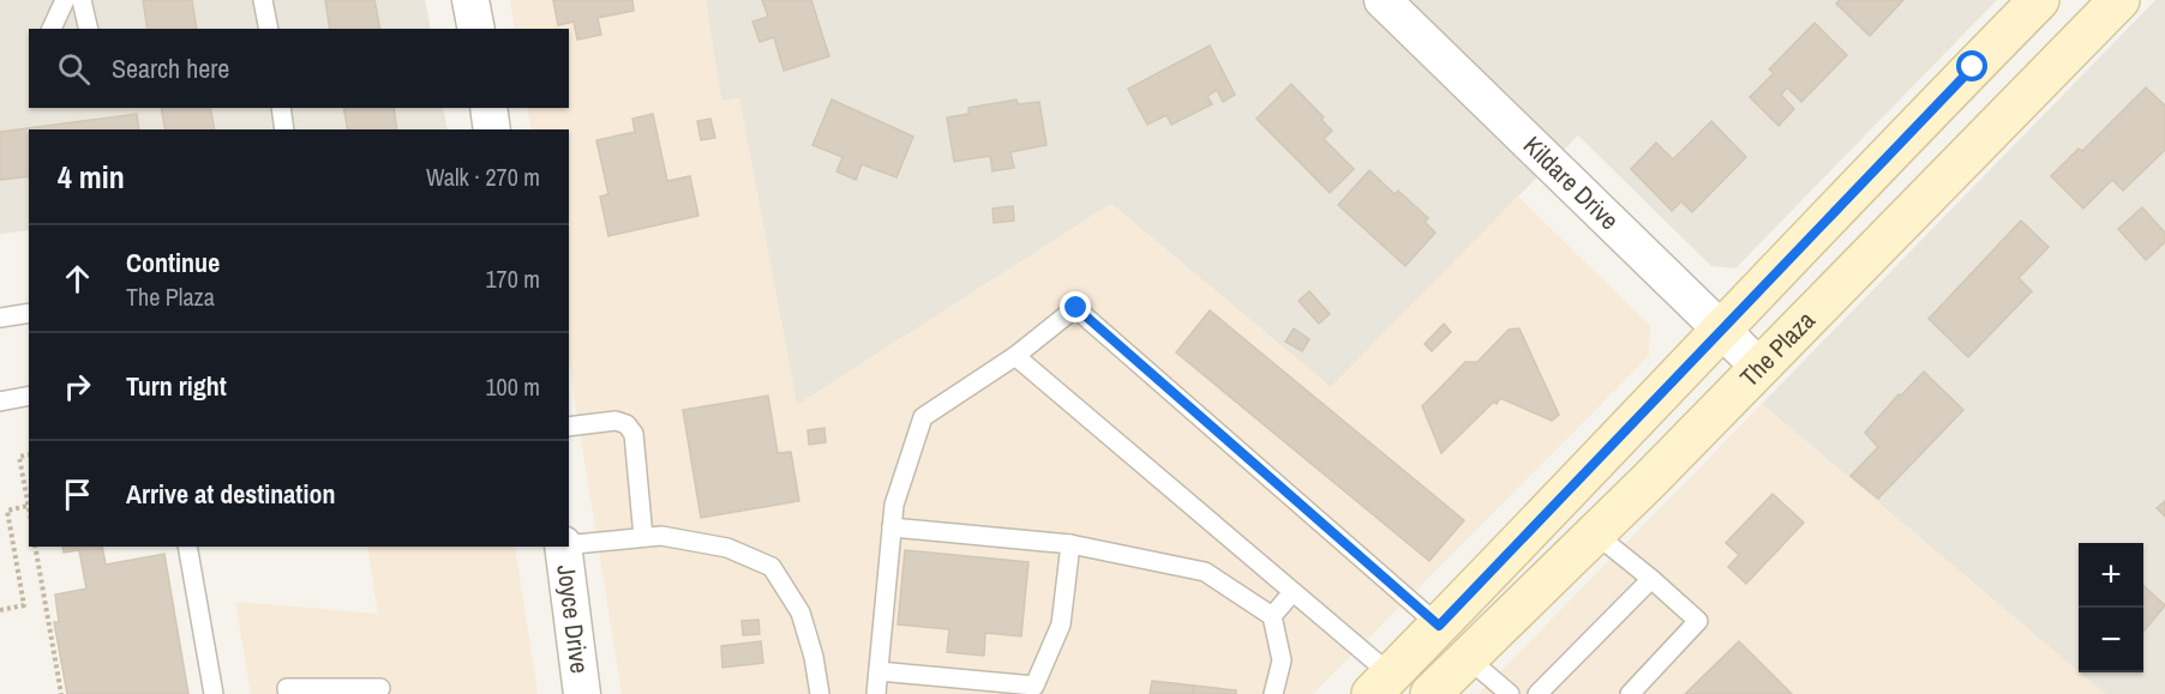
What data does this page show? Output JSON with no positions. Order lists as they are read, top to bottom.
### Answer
{
  "streets": {
    "main road": ["The Plaza"],
    "street": ["Kildare Drive", "Joyce Drive"]
  },
  "crossings": [
    ["Kildare Drive", "The Plaza"]
  ],
  "page": {
    "search": "Search here",
    "heading": ["4 min", "Walk · 270 m"],
    "list": [
      ["Continue", "The Plaza", "170 m"],
      ["Turn right", "100 m"],
      "Arrive at destination"
    ],
    "map_buttons": ["+", "−"]
  }
}
